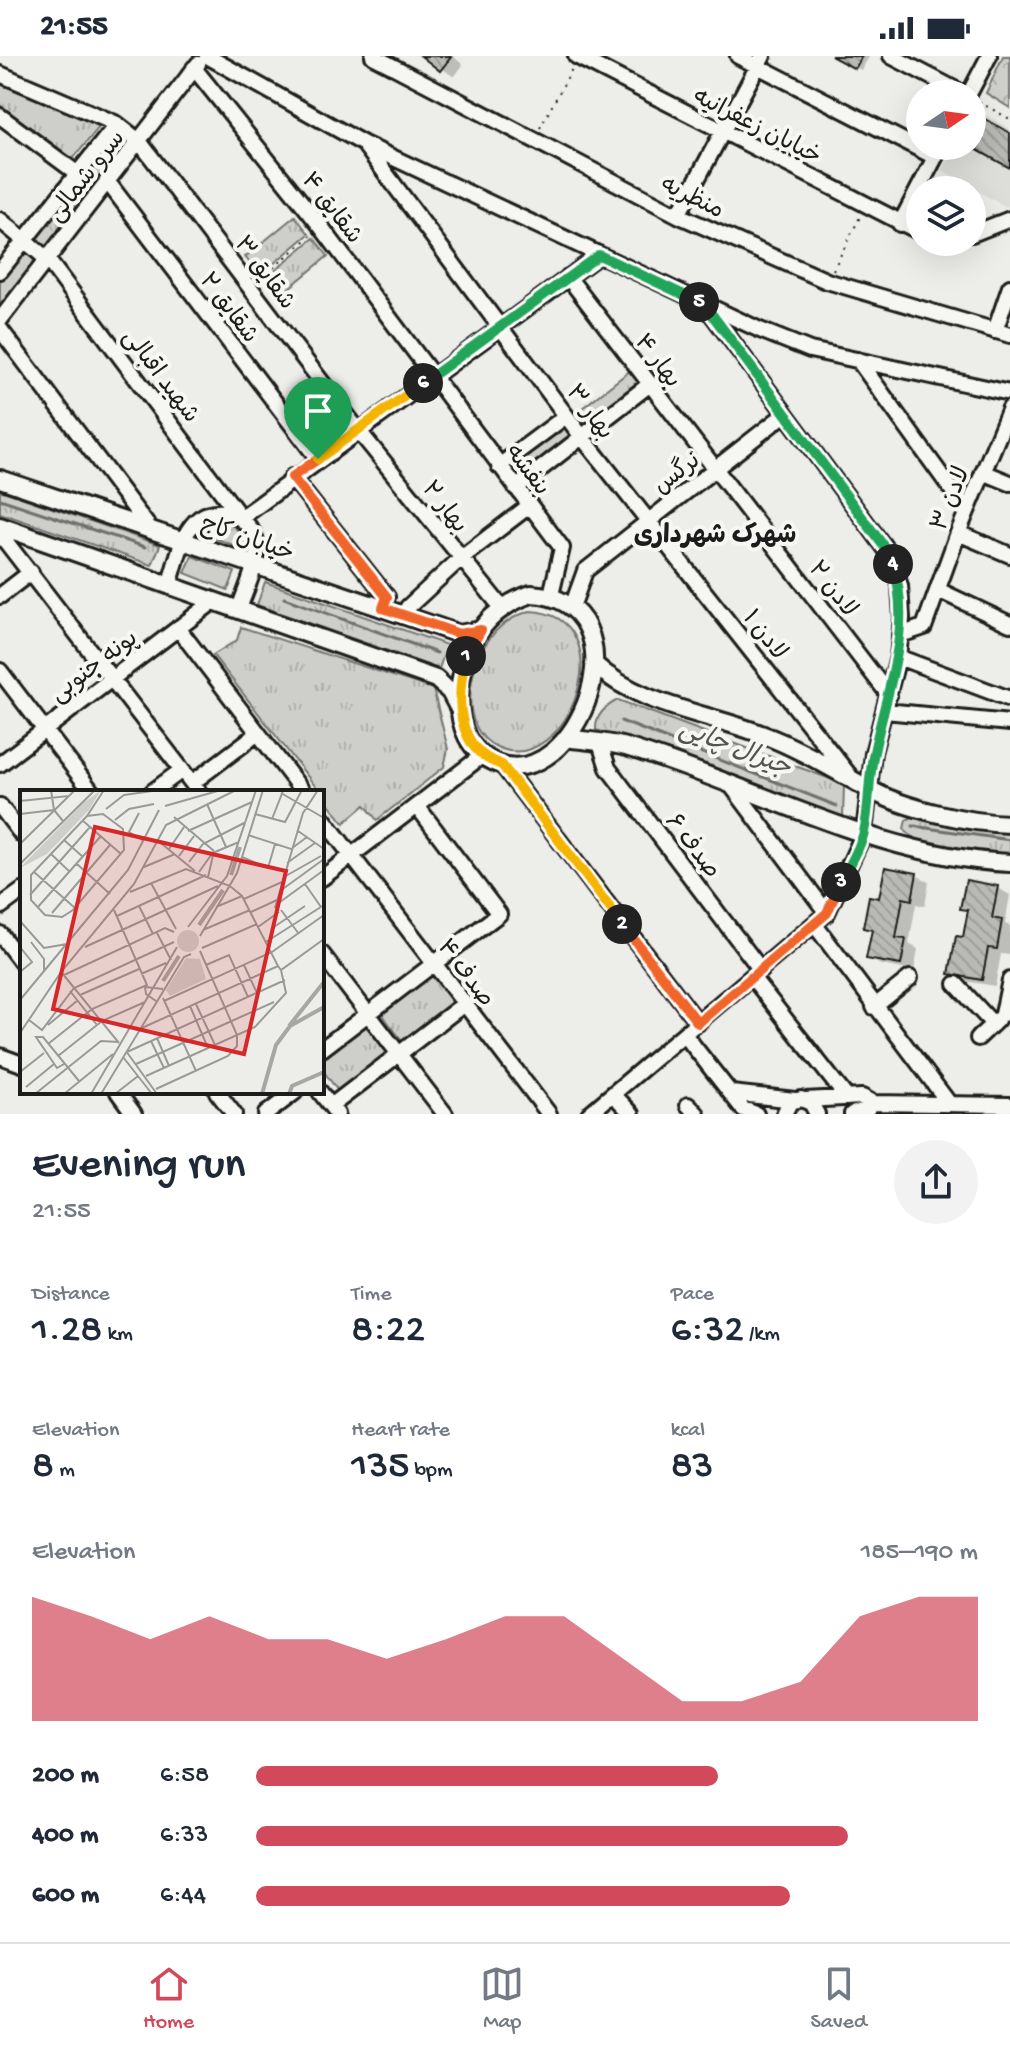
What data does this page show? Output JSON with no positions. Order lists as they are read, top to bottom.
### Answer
{
  "streets": {
    "main road": ["خیابان کاج"],
    "street": [
      "خیابان زعفرانیه",
      "سرو شمالی",
      "منظریه",
      "شقایق ۴",
      "شقایق ۳",
      "شقایق ۲",
      "بهار ۴",
      "شهید اقبالی",
      "بهار ۳",
      "بنفشه",
      "نرگس",
      "لادن ۳",
      "بهار ۲",
      "لادن ۲",
      "لادن ۱",
      "پونه جنوبی",
      "صدف ۶",
      "صدف ۴"
    ]
  },
  "crossings": [
    ["سرو شمالی", "شقایق ۴"],
    ["سرو شمالی", "شقایق ۳"],
    ["سرو شمالی", "شقایق ۲"],
    ["سرو شمالی", "شهید اقبالی"],
    ["شقایق ۴", "بنفشه"],
    ["شقایق ۳", "بهار ۲"],
    ["بهار ۴", "نرگس"],
    ["بهار ۴", "لادن ۲"],
    ["شهید اقبالی", "خیابان کاج"],
    ["بهار ۳", "نرگس"],
    ["بهار ۳", "لادن ۱"],
    ["بنفشه", "نرگس"],
    ["بنفشه", "بهار ۲"],
    ["بنفشه", "خیابان کاج"],
    ["نرگس", "بهار ۲"],
    ["نرگس", "خیابان کاج"],
    ["نرگس", "لادن ۲"],
    ["نرگس", "لادن ۱"],
    ["بهار ۲", "خیابان کاج"]
  ],
  "districts": ["شهرک شهرداری"],
  "water": ["جیرال چایی"],
  "north": "right",
  "page": {
    "status": "21:55",
    "pins": [
      "5",
      "6",
      "4",
      "1",
      "3",
      "2"
    ],
    "heading": ["Evening run", "21:55"],
    "stats": [
      ["Distance", "1.28 km"],
      ["Time", "8:22"],
      ["Pace", "6:32 /km"],
      ["Elevation", "8 m"],
      ["Heart rate", "135 bpm"],
      ["kcal", "83"]
    ],
    "chart": ["Elevation", "185–190 m"],
    "list": [
      {
        "name": "200 m",
        "note": "6:58"
      },
      {
        "name": "400 m",
        "note": "6:33"
      },
      {
        "name": "600 m",
        "note": "6:44"
      }
    ],
    "tabs": ["Home", "Map", "Saved"]
  }
}
